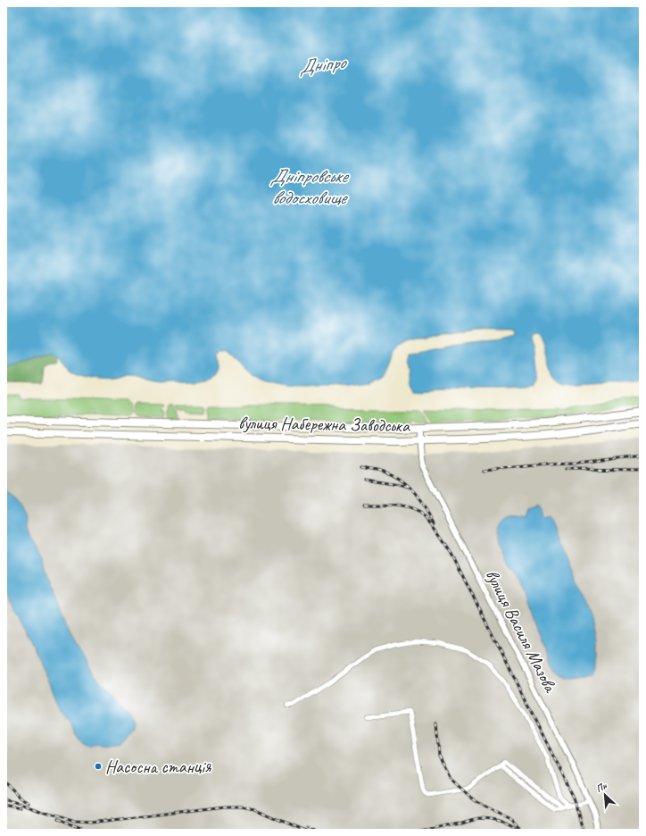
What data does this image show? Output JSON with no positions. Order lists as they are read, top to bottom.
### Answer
{
  "streets": {
    "main road": ["вулиця Набережна Заводська"],
    "street": ["вулиця Василя Мазова"]
  },
  "crossings": [
    ["вулиця Набережна Заводська", "вулиця Василя Мазова"]
  ],
  "water": ["Дніпро", "Дніпровське водосховище"],
  "places": ["Насосна станція"],
  "north": "top left"
}
